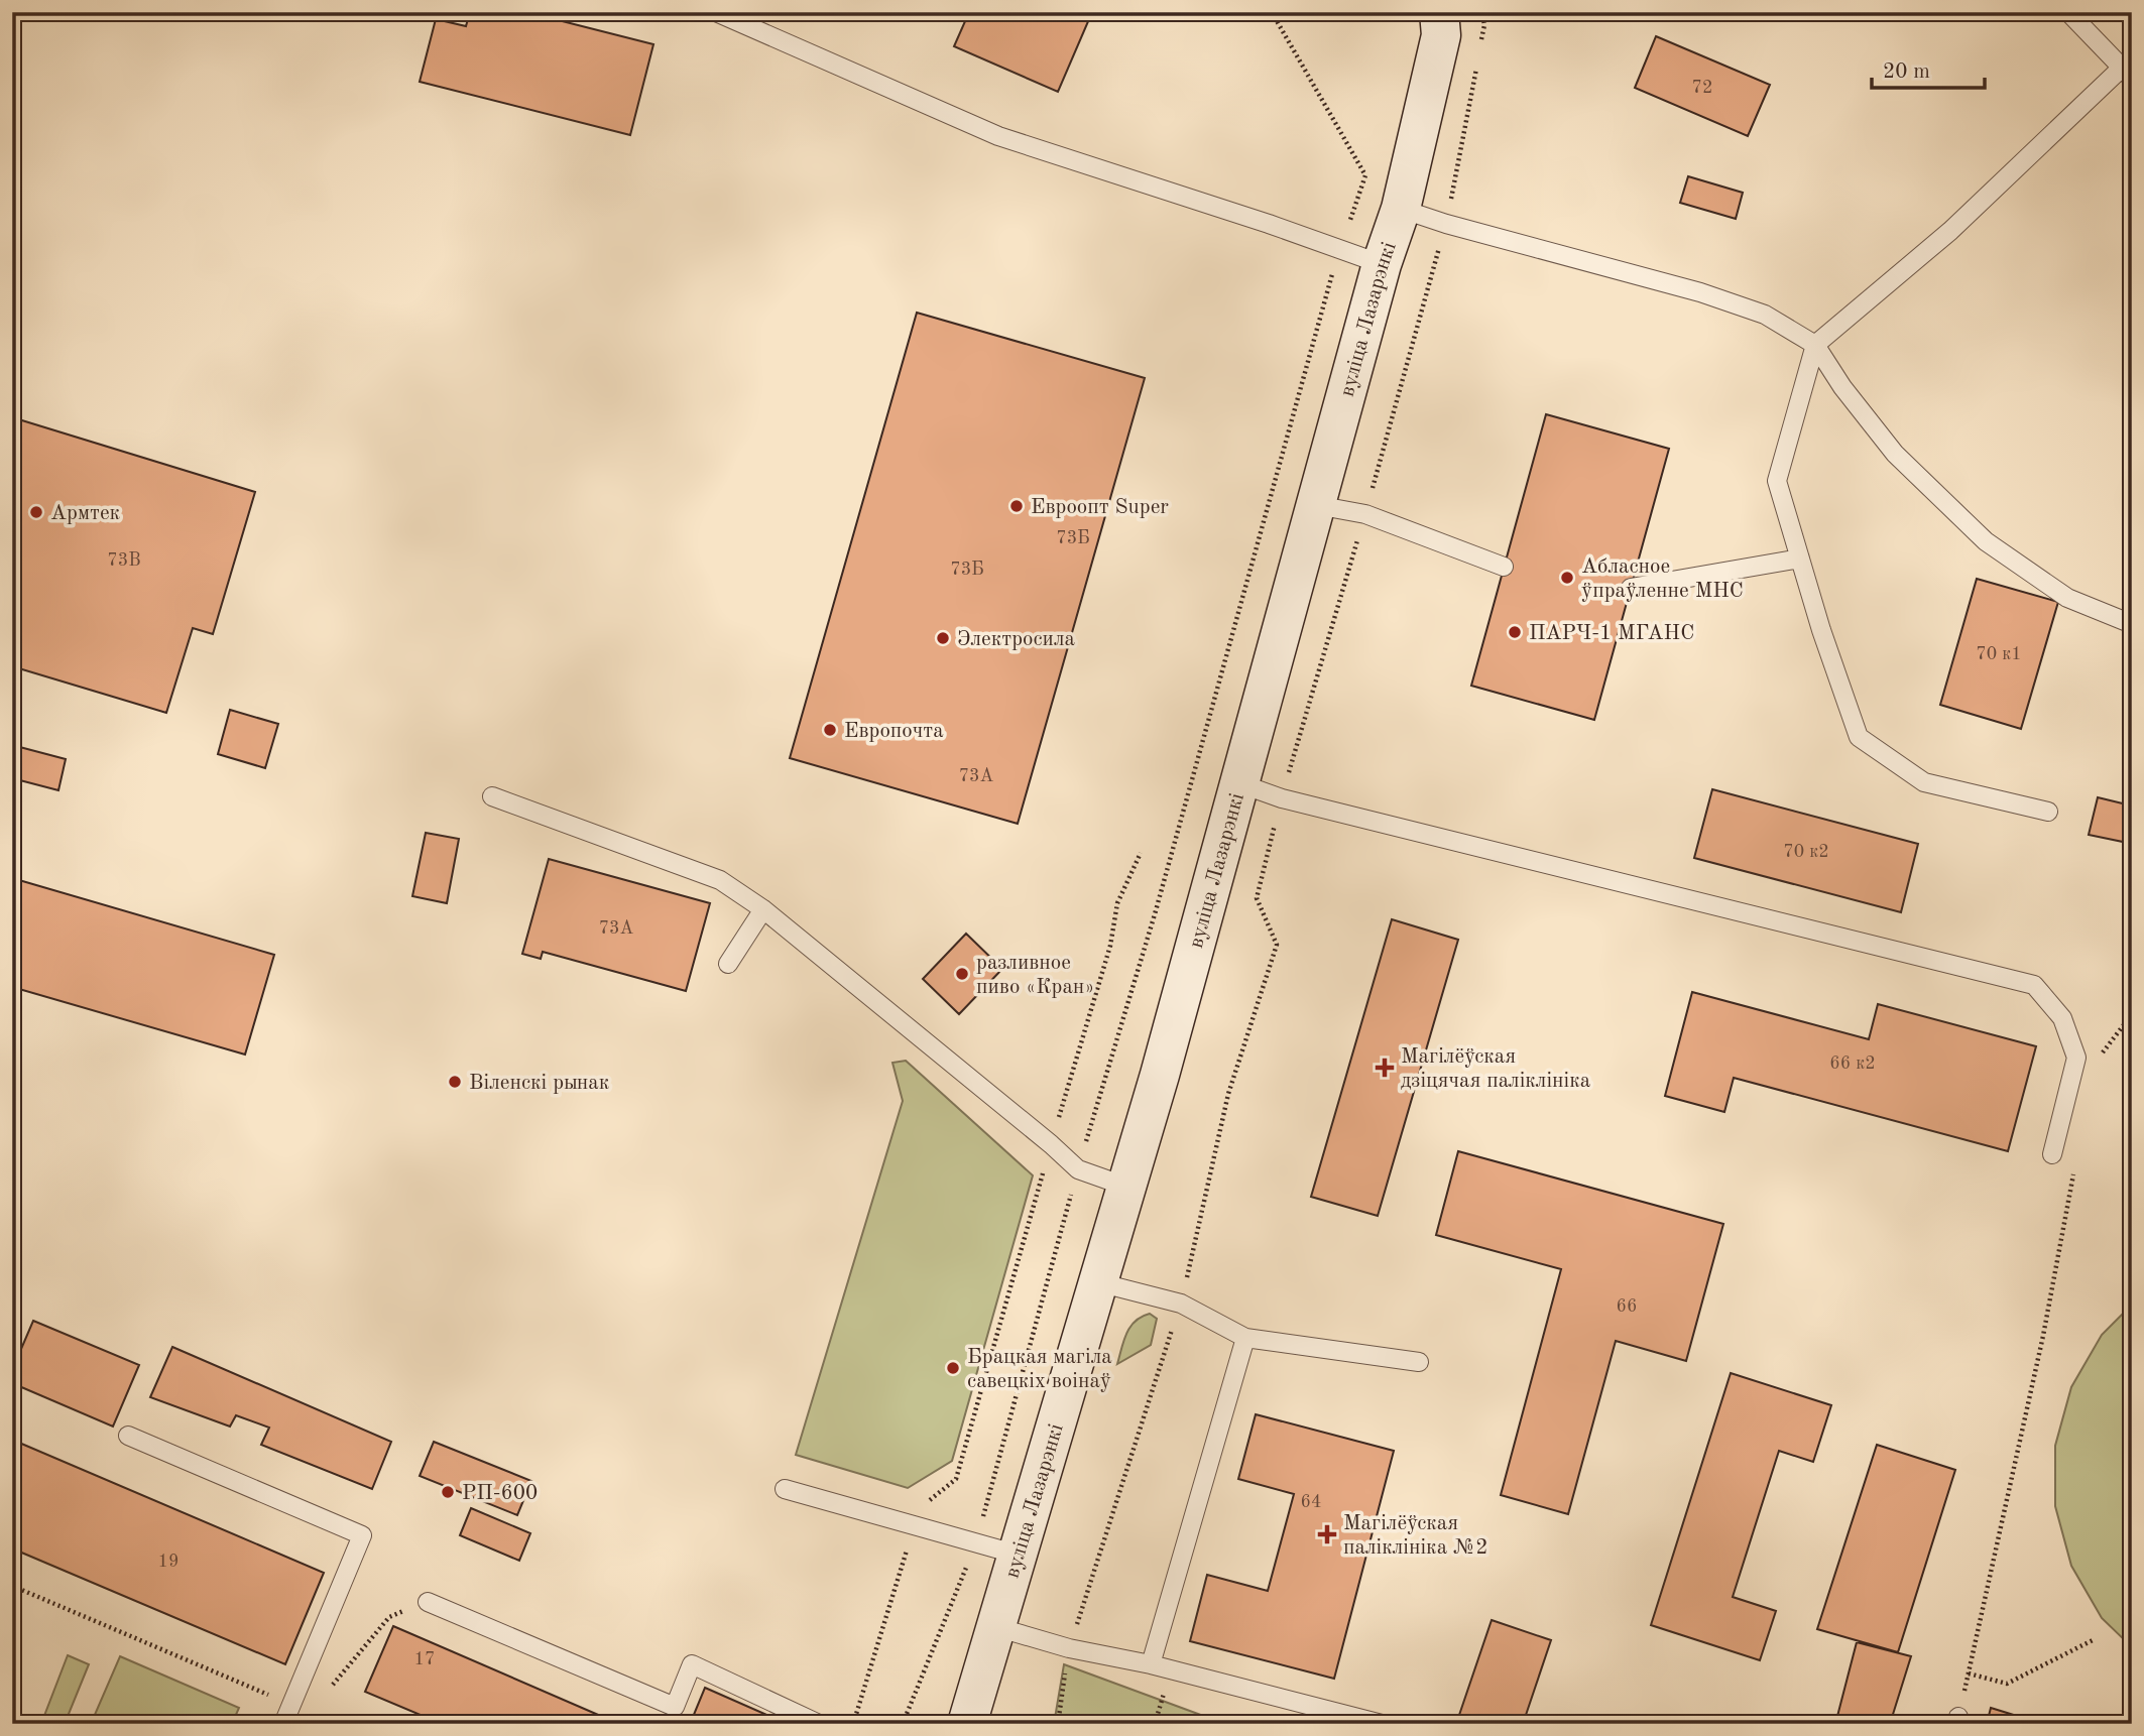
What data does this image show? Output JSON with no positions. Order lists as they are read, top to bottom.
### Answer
{
  "streets": {
    "main road": ["вуліца Лазарэнкі"]
  },
  "places": {
    "other": [
      "Евроопт Super",
      "Армтек",
      "Абласное ўпраўленне МНС",
      "ПАРЧ-1 МГАНС",
      "Электросила",
      "Европочта",
      "разливное пиво «Кран»",
      "Віленскі рынак",
      "Брацкая магіла савецкіх воінаў",
      "РП-600"
    ],
    "health": ["Магілёўская дзіцячая паліклініка", "Магілёўская паліклініка №2"]
  },
  "house_numbers": [
    "72",
    "73Б",
    "73В",
    "73Б",
    "70 к1",
    "73А",
    "70 к2",
    "73А",
    "66 к2",
    "66",
    "64",
    "19",
    "17"
  ],
  "scale_bar": "20 m"
}
